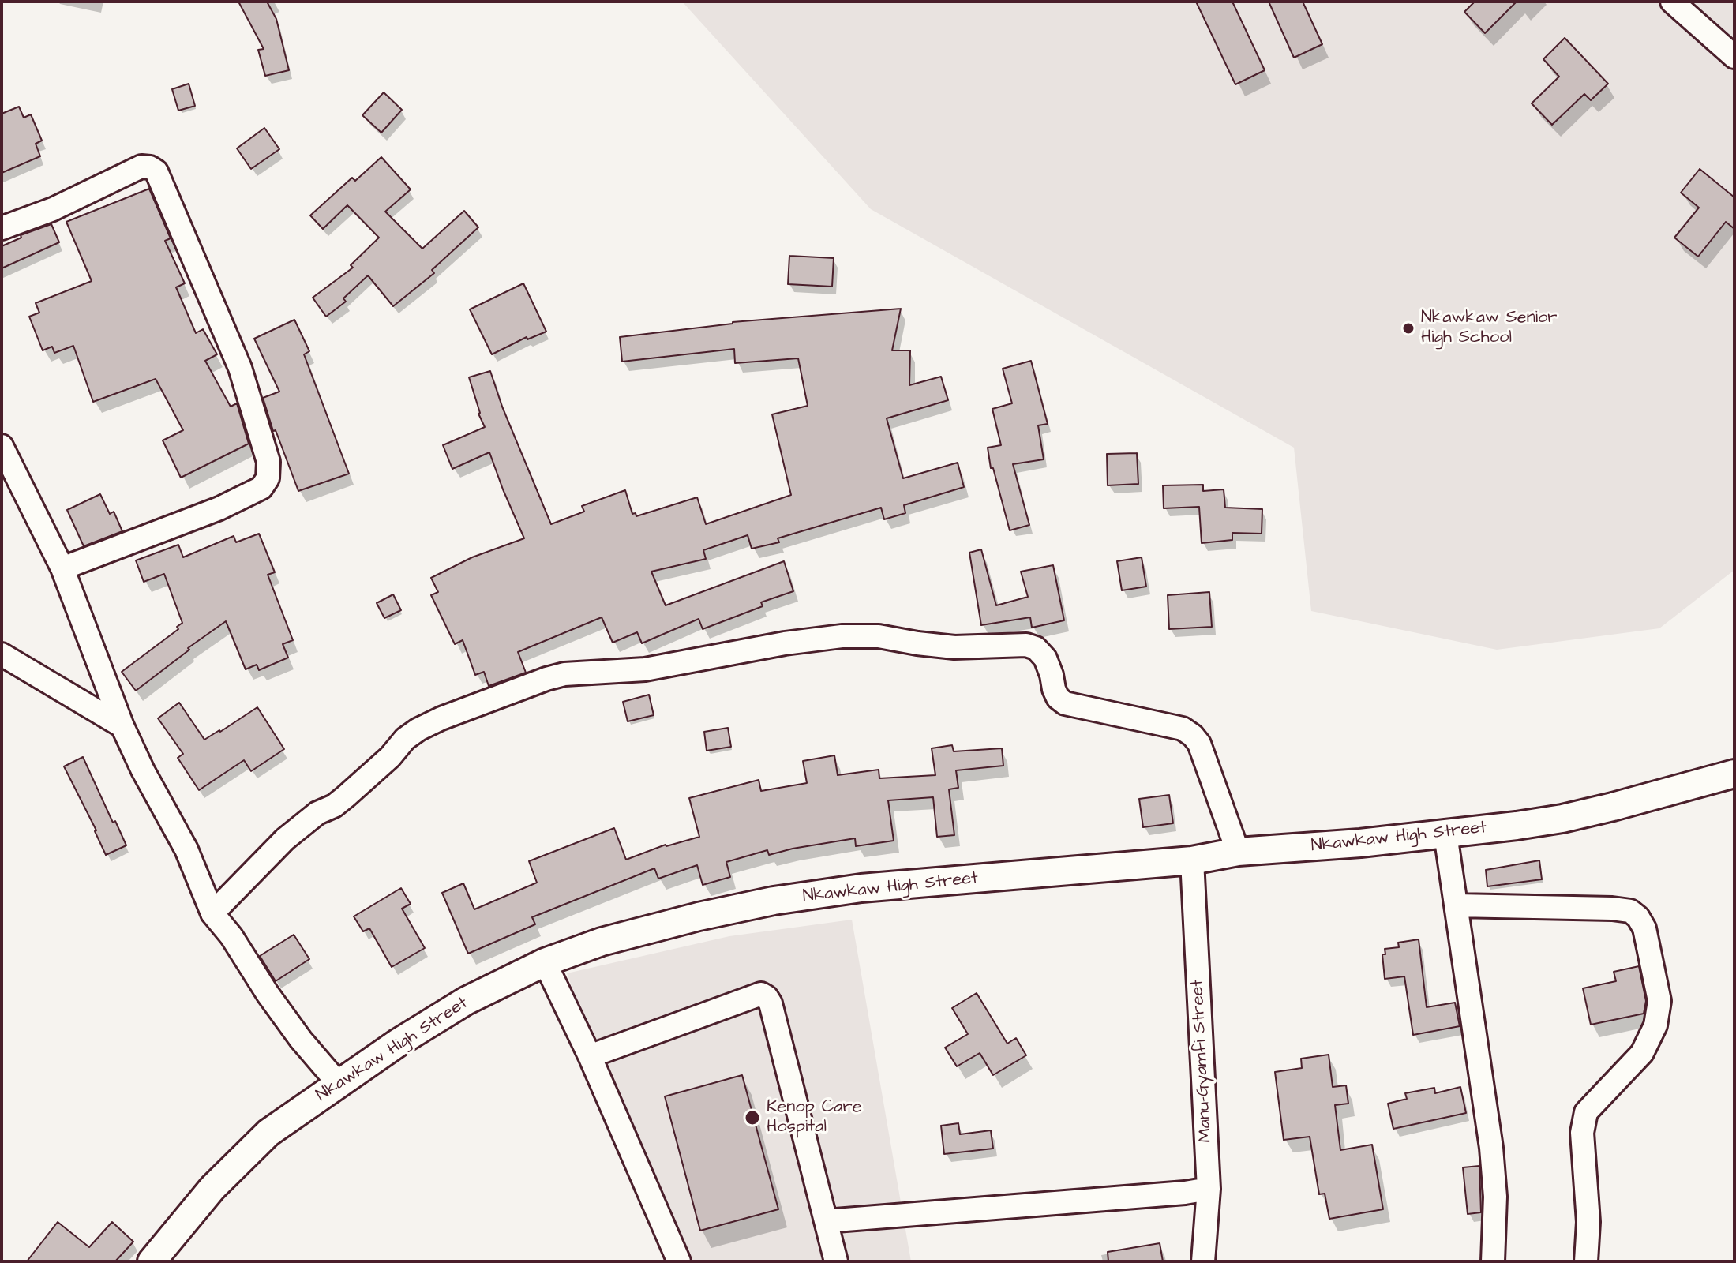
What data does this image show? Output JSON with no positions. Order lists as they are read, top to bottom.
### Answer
{
  "streets": {
    "main road": ["Nkawkaw High Street"],
    "street": ["Manu-Gyamfi Street"]
  },
  "crossings": [
    ["Nkawkaw High Street", "Manu-Gyamfi Street"]
  ],
  "places": ["Nkawkaw Senior High School", "Kenop Care Hospital"]
}
